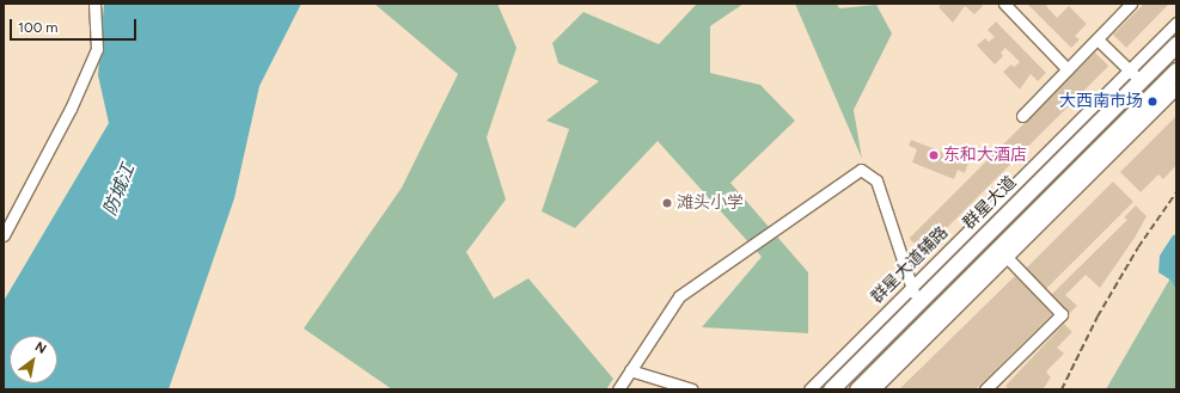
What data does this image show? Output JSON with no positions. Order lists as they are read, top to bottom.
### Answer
{
  "streets": {
    "highway": ["群星大道"],
    "street": ["群星大道辅路"]
  },
  "crossings": [
    ["群星大道", "群星大道辅路"]
  ],
  "water": ["防城江"],
  "places": ["大西南市场", "东和大酒店", "滩头小学"],
  "scale_bar": "100 m",
  "north": "top right"
}
